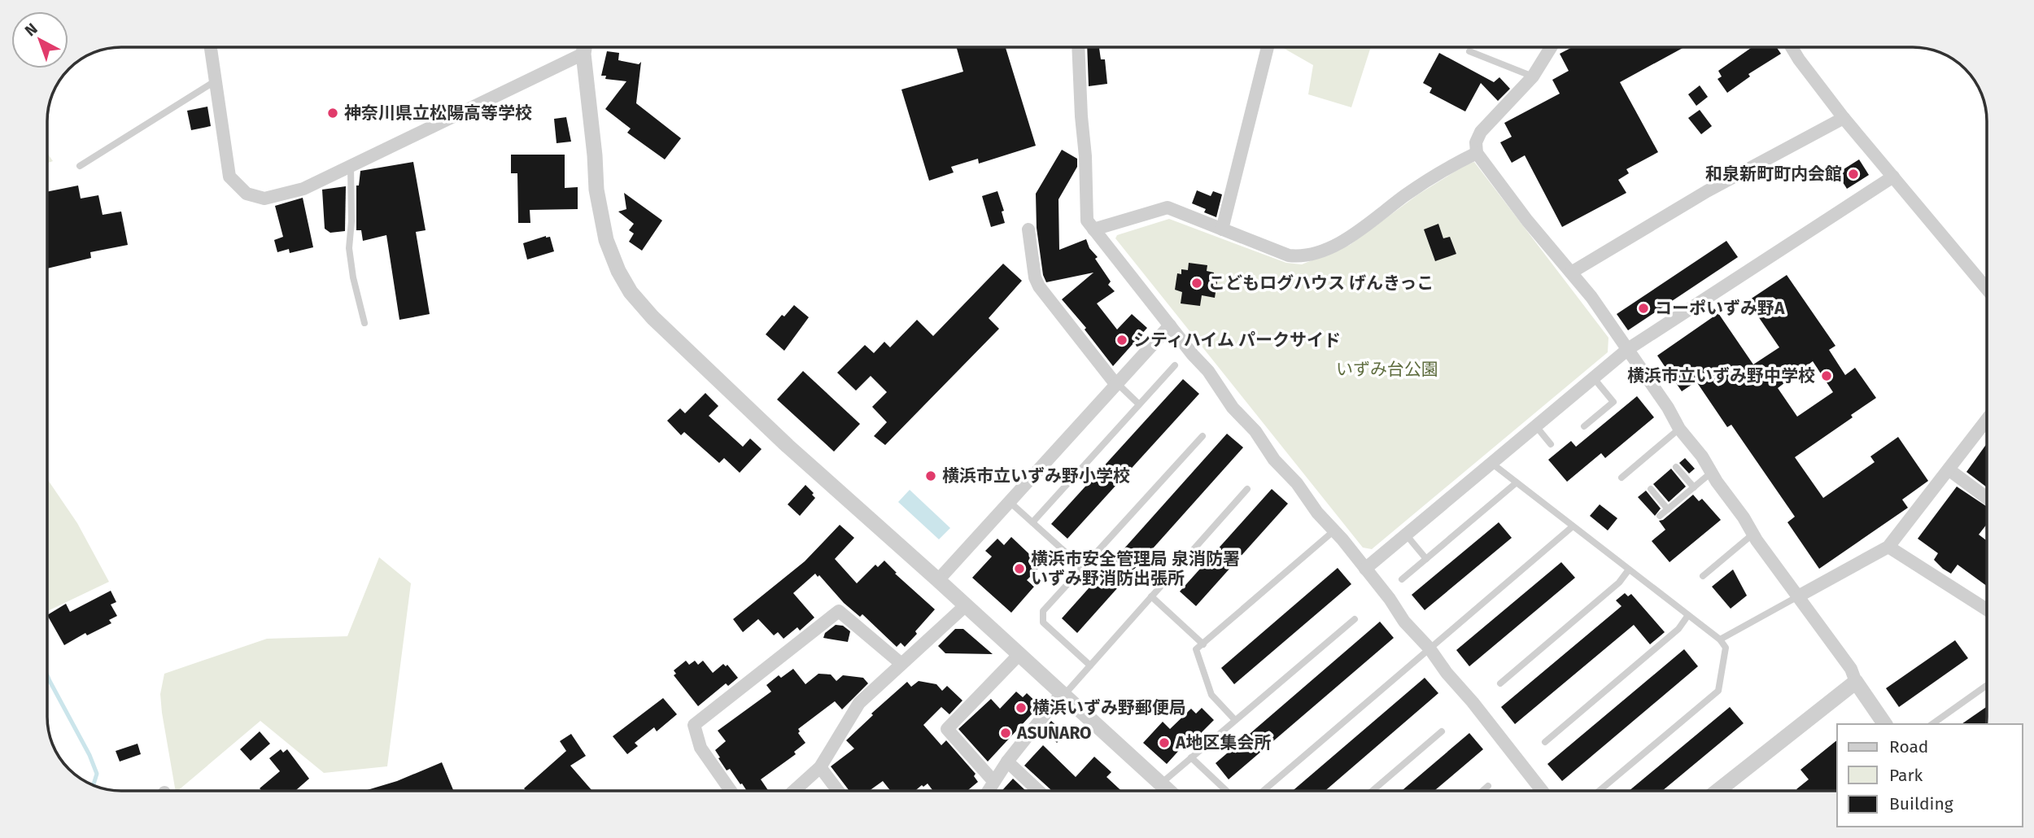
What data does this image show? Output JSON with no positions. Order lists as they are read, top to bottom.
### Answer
{
  "parks": ["いずみ台公園"],
  "places": [
    "神奈川県立松陽高等学校",
    "和泉新町町内会館",
    "こどもログハウス げんきっこ",
    "コーポいずみ野A",
    "シティハイム パークサイド",
    "横浜市立いずみ野中学校",
    "横浜市立いずみ野小学校",
    "横浜市安全管理局 泉消防署 いずみ野消防出張所",
    "横浜いずみ野郵便局",
    "ASUNARO",
    "A地区集会所"
  ],
  "legend": ["Road", "Park", "Building"],
  "north": "top left"
}
